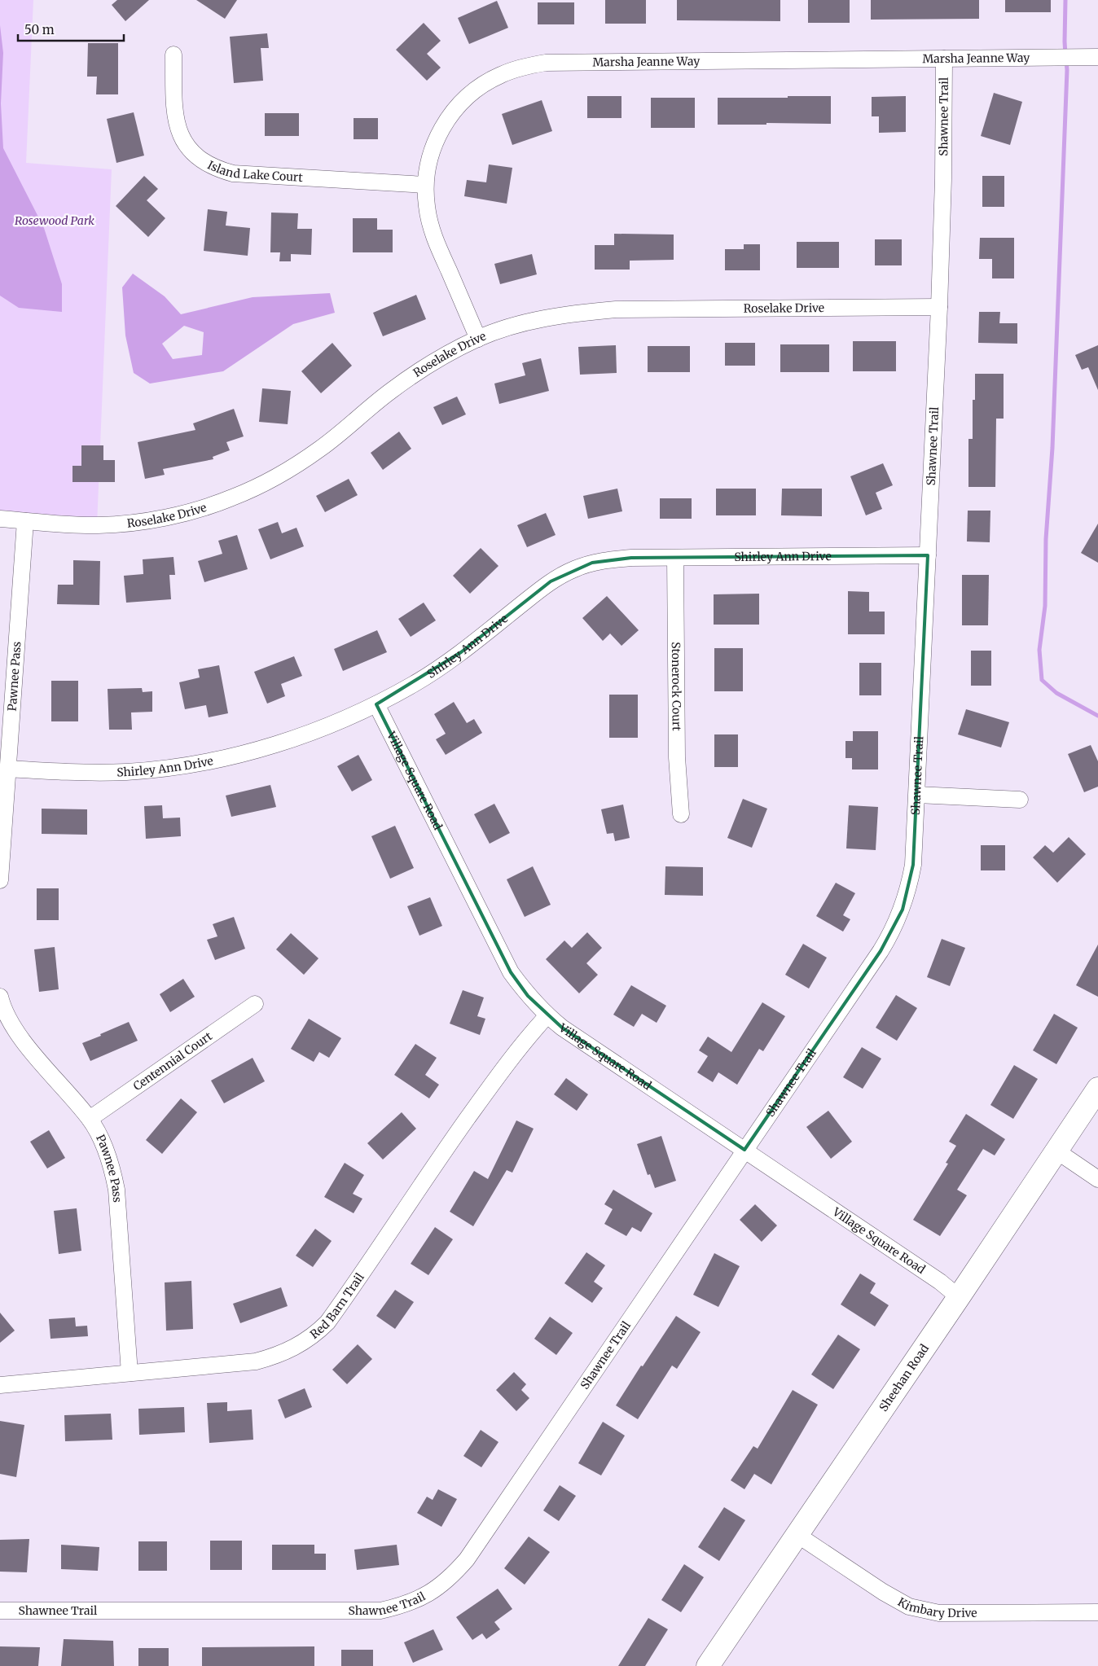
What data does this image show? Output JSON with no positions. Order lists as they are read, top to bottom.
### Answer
{
  "streets": {
    "street": [
      "Marsha Jeanne Way",
      "Shawnee Trail",
      "Island Lake Court",
      "Roselake Drive",
      "Shirley Ann Drive",
      "Pawnee Pass",
      "Stonerock Court",
      "Village Square Road",
      "Centennial Court",
      "Red Barn Trail",
      "Sheehan Road",
      "Kimbary Drive"
    ]
  },
  "crossings": [
    ["Marsha Jeanne Way", "Shawnee Trail"],
    ["Marsha Jeanne Way", "Island Lake Court"],
    ["Marsha Jeanne Way", "Roselake Drive"],
    ["Shawnee Trail", "Roselake Drive"],
    ["Shawnee Trail", "Shirley Ann Drive"],
    ["Shawnee Trail", "Village Square Road"],
    ["Roselake Drive", "Pawnee Pass"],
    ["Shirley Ann Drive", "Pawnee Pass"],
    ["Shirley Ann Drive", "Stonerock Court"],
    ["Shirley Ann Drive", "Village Square Road"],
    ["Pawnee Pass", "Centennial Court"],
    ["Pawnee Pass", "Red Barn Trail"],
    ["Village Square Road", "Red Barn Trail"],
    ["Village Square Road", "Sheehan Road"],
    ["Sheehan Road", "Kimbary Drive"]
  ],
  "parks": ["Rosewood Park"],
  "scale_bar": "50 m"
}
